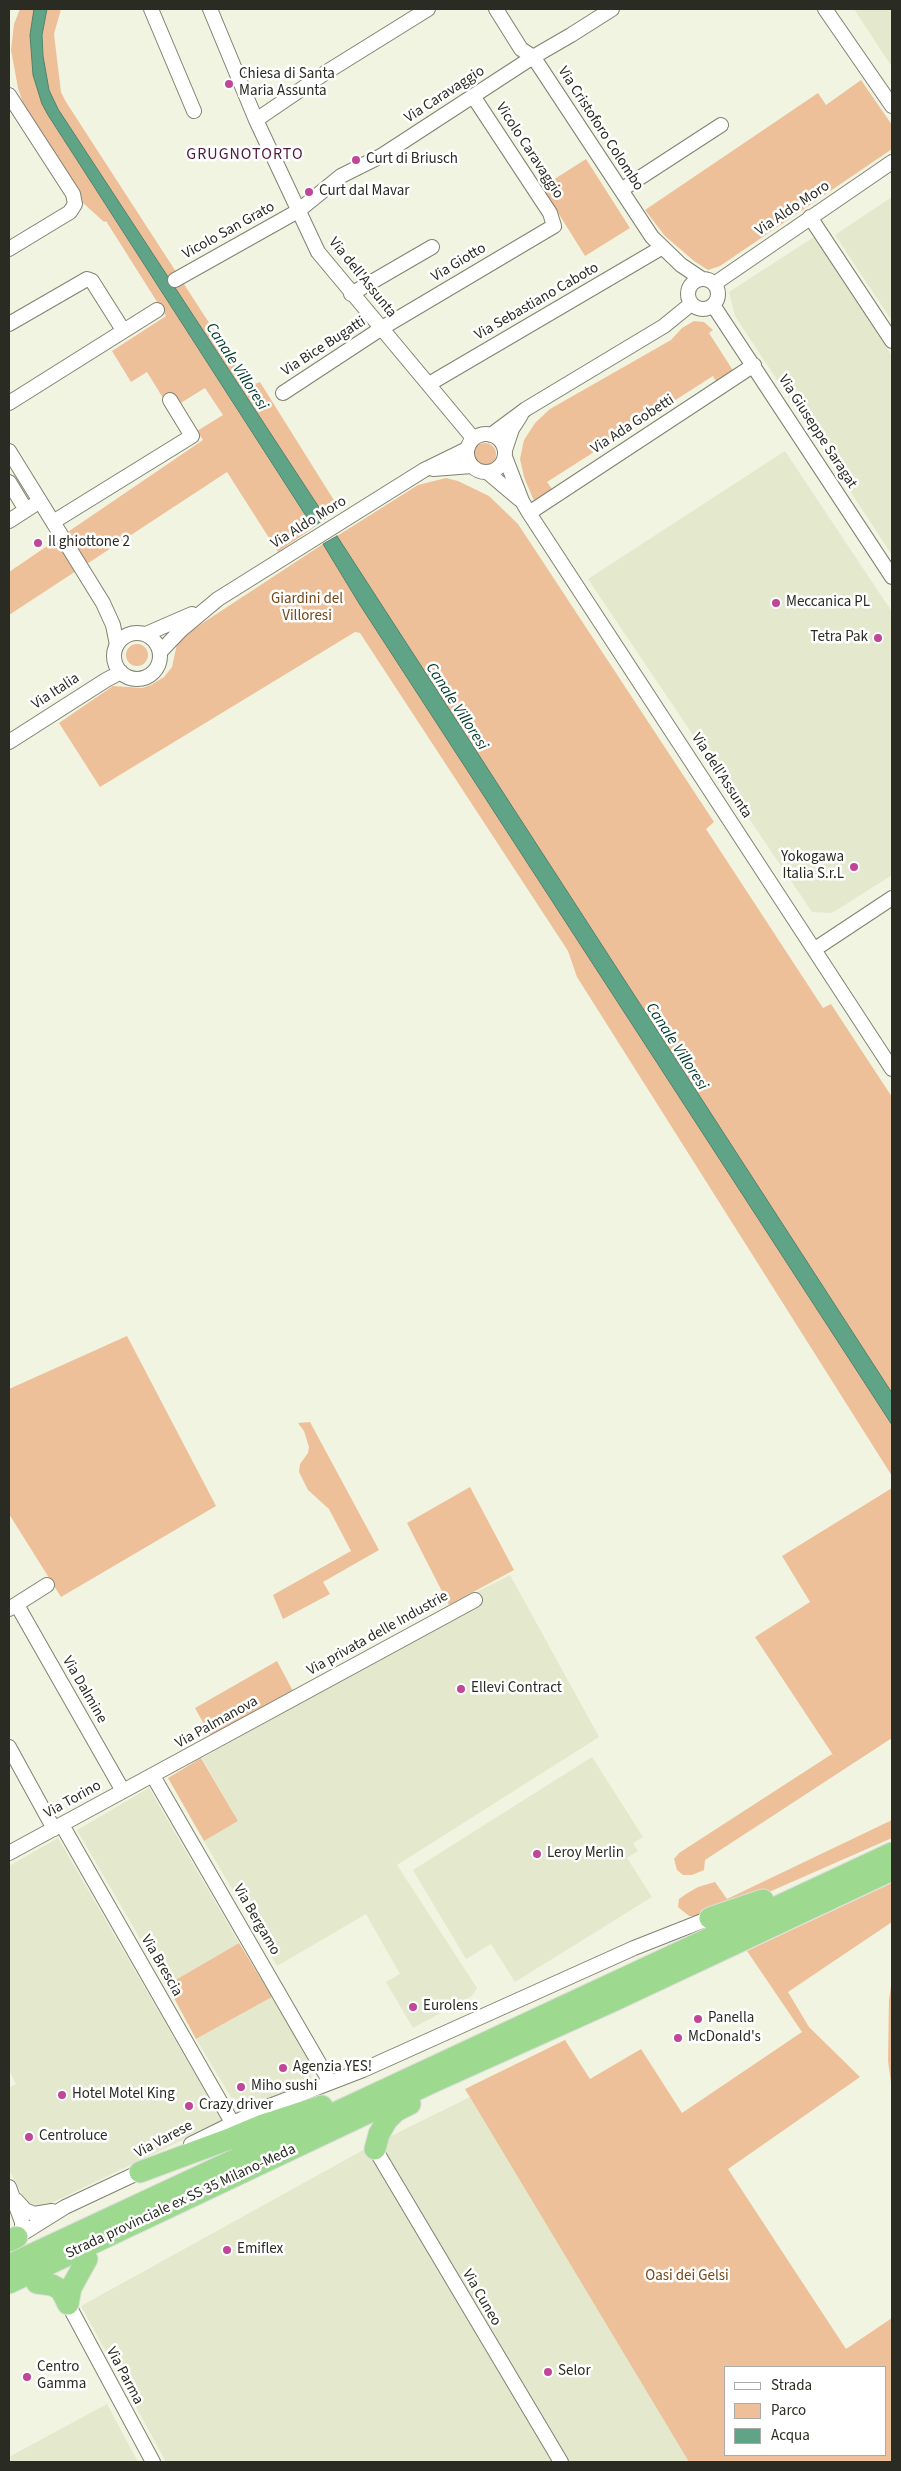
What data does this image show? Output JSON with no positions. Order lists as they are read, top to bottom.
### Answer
{
  "streets": {
    "highway": ["Strada provinciale ex SS 35 Milano-Meda"],
    "street": [
      "Via Caravaggio",
      "Via Cristoforo Colombo",
      "Vicolo Caravaggio",
      "Via Aldo Moro",
      "Vicolo San Grato",
      "Via Giotto",
      "Via dell'Assunta",
      "Via Sebastiano Caboto",
      "Via Bice Bugatti",
      "Via Ada Gobetti",
      "Via Giuseppe Saragat",
      "Via Italia",
      "Via privata delle Industrie",
      "Via Dalmine",
      "Via Palmanova",
      "Via Torino",
      "Via Bergamo",
      "Via Brescia",
      "Via Varese",
      "Via Cuneo",
      "Via Parma"
    ]
  },
  "crossings": [
    ["Via Caravaggio", "Via Cristoforo Colombo"],
    ["Via Caravaggio", "Vicolo Caravaggio"],
    ["Via Caravaggio", "Vicolo San Grato"],
    ["Via Caravaggio", "Via dell'Assunta"],
    ["Via Cristoforo Colombo", "Via Aldo Moro"],
    ["Via Cristoforo Colombo", "Via Sebastiano Caboto"],
    ["Via Cristoforo Colombo", "Via Giuseppe Saragat"],
    ["Vicolo Caravaggio", "Via Giotto"],
    ["Via Aldo Moro", "Via dell'Assunta"],
    ["Via Aldo Moro", "Via Giuseppe Saragat"],
    ["Via Aldo Moro", "Via Italia"],
    ["Vicolo San Grato", "Via dell'Assunta"],
    ["Via Giotto", "Via dell'Assunta"],
    ["Via Giotto", "Via Bice Bugatti"],
    ["Via dell'Assunta", "Via Sebastiano Caboto"],
    ["Via dell'Assunta", "Via Bice Bugatti"],
    ["Via dell'Assunta", "Via Ada Gobetti"],
    ["Via Ada Gobetti", "Via Giuseppe Saragat"],
    ["Via privata delle Industrie", "Via Palmanova"],
    ["Via Dalmine", "Via Torino"],
    ["Via Palmanova", "Via Torino"],
    ["Via Palmanova", "Via Bergamo"],
    ["Via Torino", "Via Bergamo"],
    ["Via Torino", "Via Brescia"],
    ["Via Bergamo", "Via Varese"],
    ["Via Brescia", "Via Varese"]
  ],
  "districts": ["GRUGNOTORTO"],
  "water": ["Canale Villoresi"],
  "parks": ["Giardini del Villoresi", "Oasi dei Gelsi"],
  "places": [
    "Chiesa di Santa Maria Assunta",
    "Curt di Briusch",
    "Curt dal Mavar",
    "Il ghiottone 2",
    "Meccanica PL",
    "Tetra Pak",
    "Yokogawa Italia S.r.L",
    "Ellevi Contract",
    "Leroy Merlin",
    "Eurolens",
    "Panella",
    "McDonald's",
    "Agenzia YES!",
    "Miho sushi",
    "Hotel Motel King",
    "Crazy driver",
    "Centroluce",
    "Emiflex",
    "Selor",
    "Centro Gamma"
  ],
  "legend": ["Strada", "Parco", "Acqua"]
}
